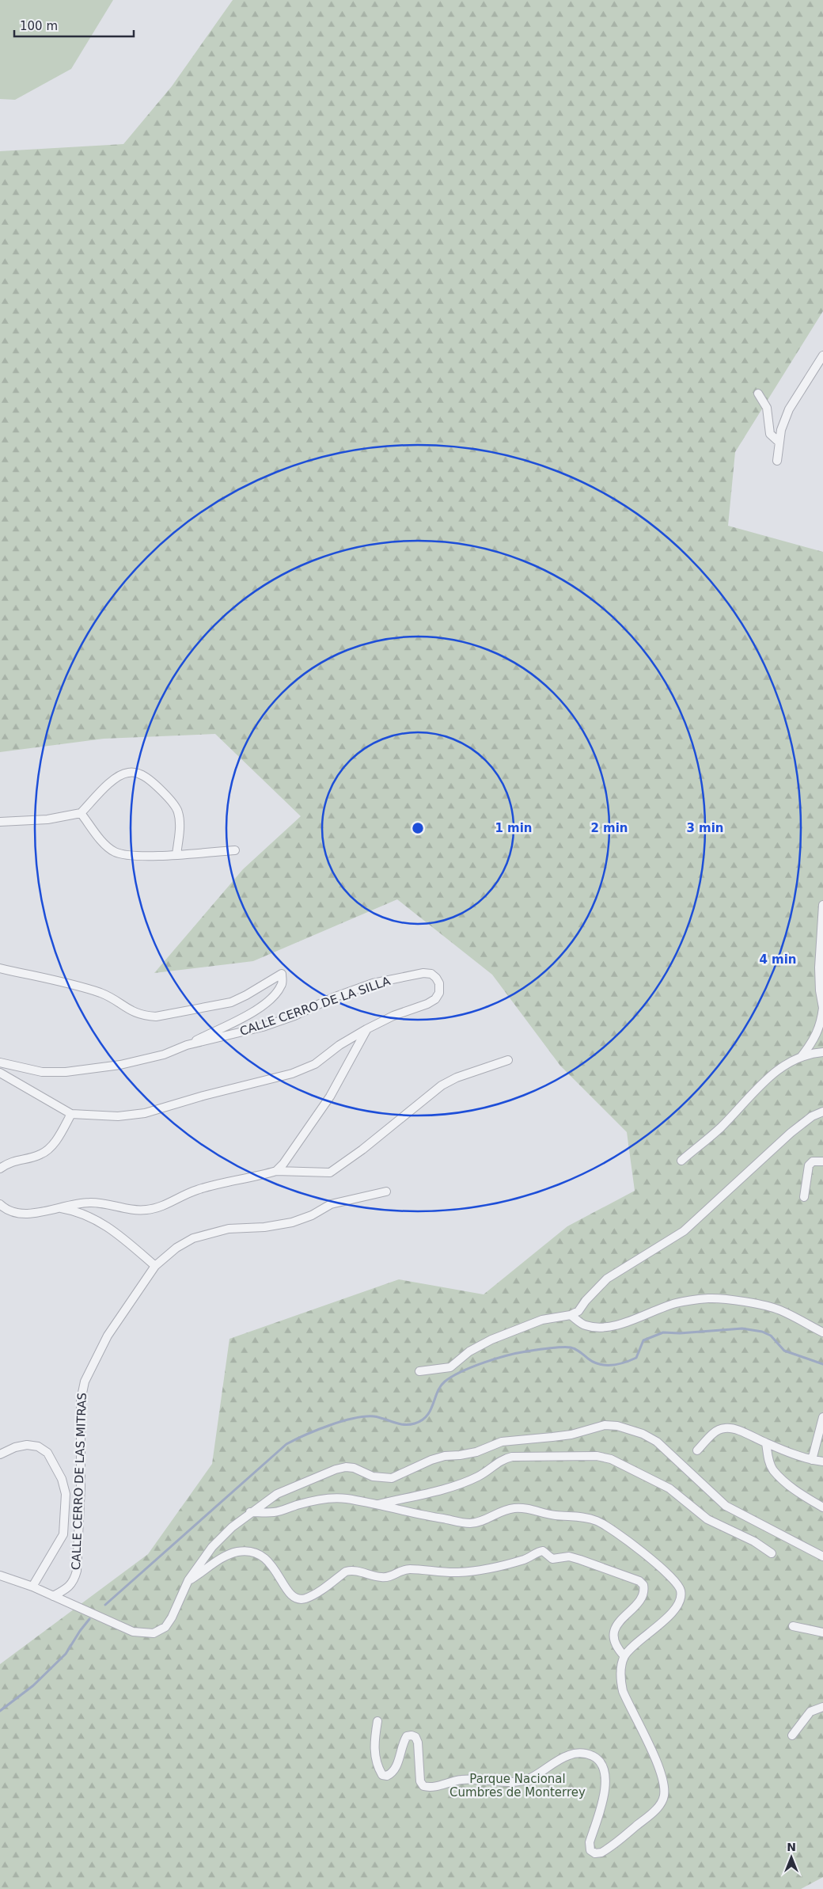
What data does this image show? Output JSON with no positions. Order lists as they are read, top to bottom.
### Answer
{
  "streets": {
    "street": ["CALLE CERRO DE LA SILLA", "CALLE CERRO DE LAS MITRAS"]
  },
  "parks": ["Parque Nacional Cumbres de Monterrey"],
  "scale_bar": "100 m",
  "north": "top",
  "rings": [
    "1 min",
    "2 min",
    "3 min",
    "4 min"
  ]
}
